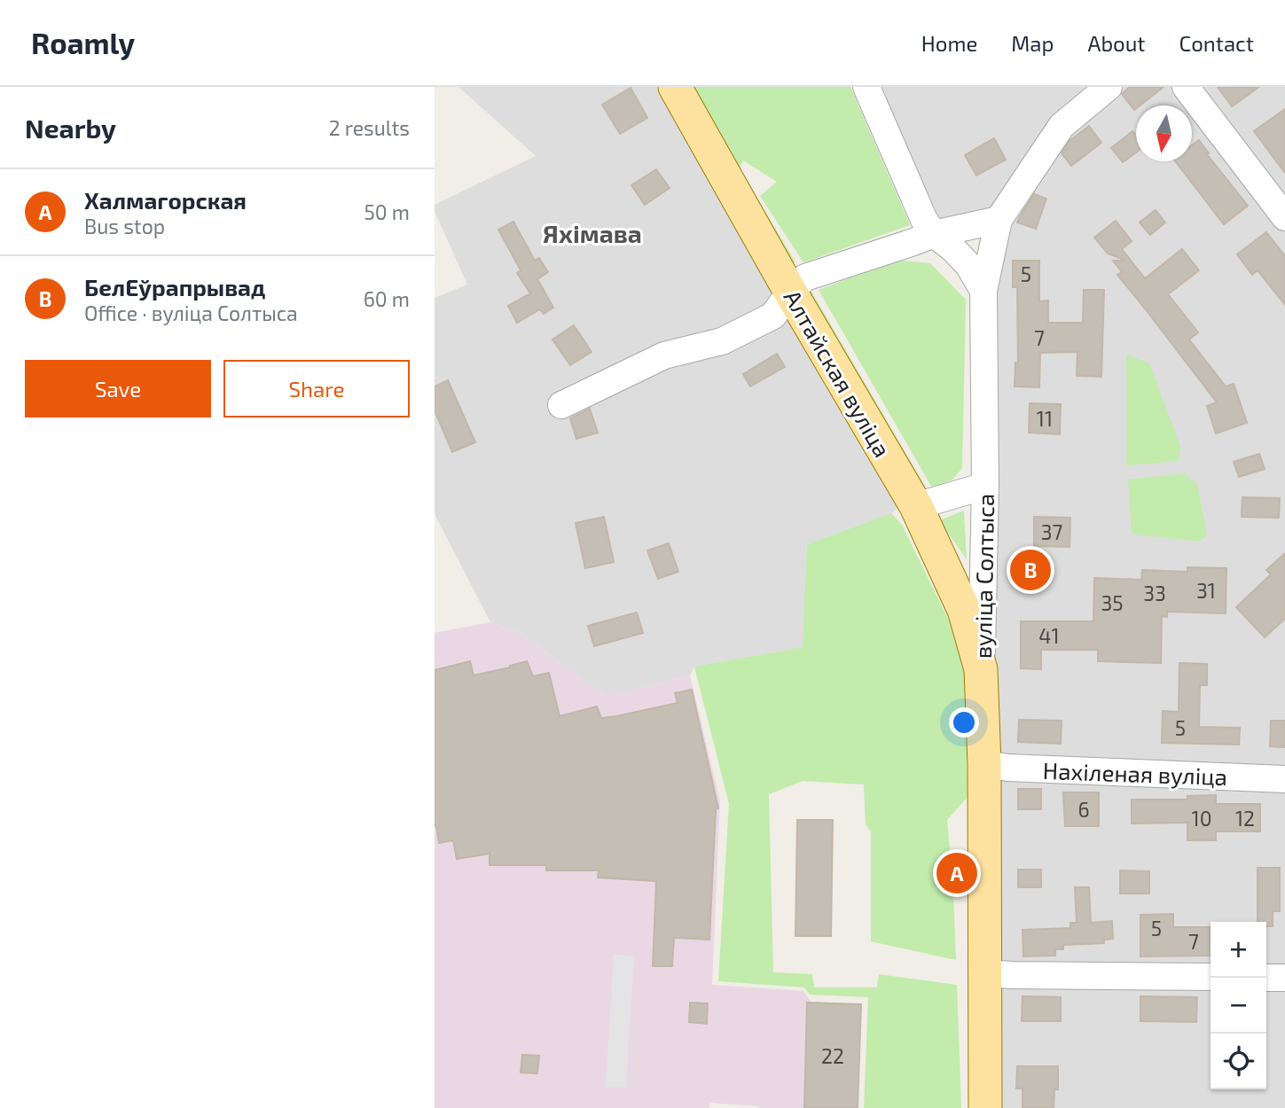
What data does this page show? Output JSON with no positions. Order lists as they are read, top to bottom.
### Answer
{
  "streets": {
    "main road": ["Алтайская вуліца", "вуліца Солтыса"],
    "street": ["Нахіленая вуліца"]
  },
  "crossings": [
    ["Алтайская вуліца", "вуліца Солтыса"],
    ["вуліца Солтыса", "Нахіленая вуліца"]
  ],
  "districts": ["Яхімава"],
  "house_numbers": [
    "5",
    "7",
    "11",
    "37",
    "31",
    "33",
    "35",
    "41",
    "5",
    "6",
    "10",
    "12",
    "5",
    "7",
    "22"
  ],
  "north": "bottom",
  "page": {
    "header": "Roamly",
    "nav": [
      "Home",
      "Map",
      "About",
      "Contact"
    ],
    "heading": ["Nearby", "2 results"],
    "list": [
      {
        "mark": "A",
        "name": "Халмагорская",
        "note": "Bus stop",
        "value": "50 m"
      },
      {
        "mark": "B",
        "name": "БелЕўрапрывад",
        "note": "Office · вуліца Солтыса",
        "value": "60 m"
      }
    ],
    "buttons": ["Save", "Share"],
    "pins": ["B", "A"],
    "map_buttons": ["+", "−"]
  }
}
